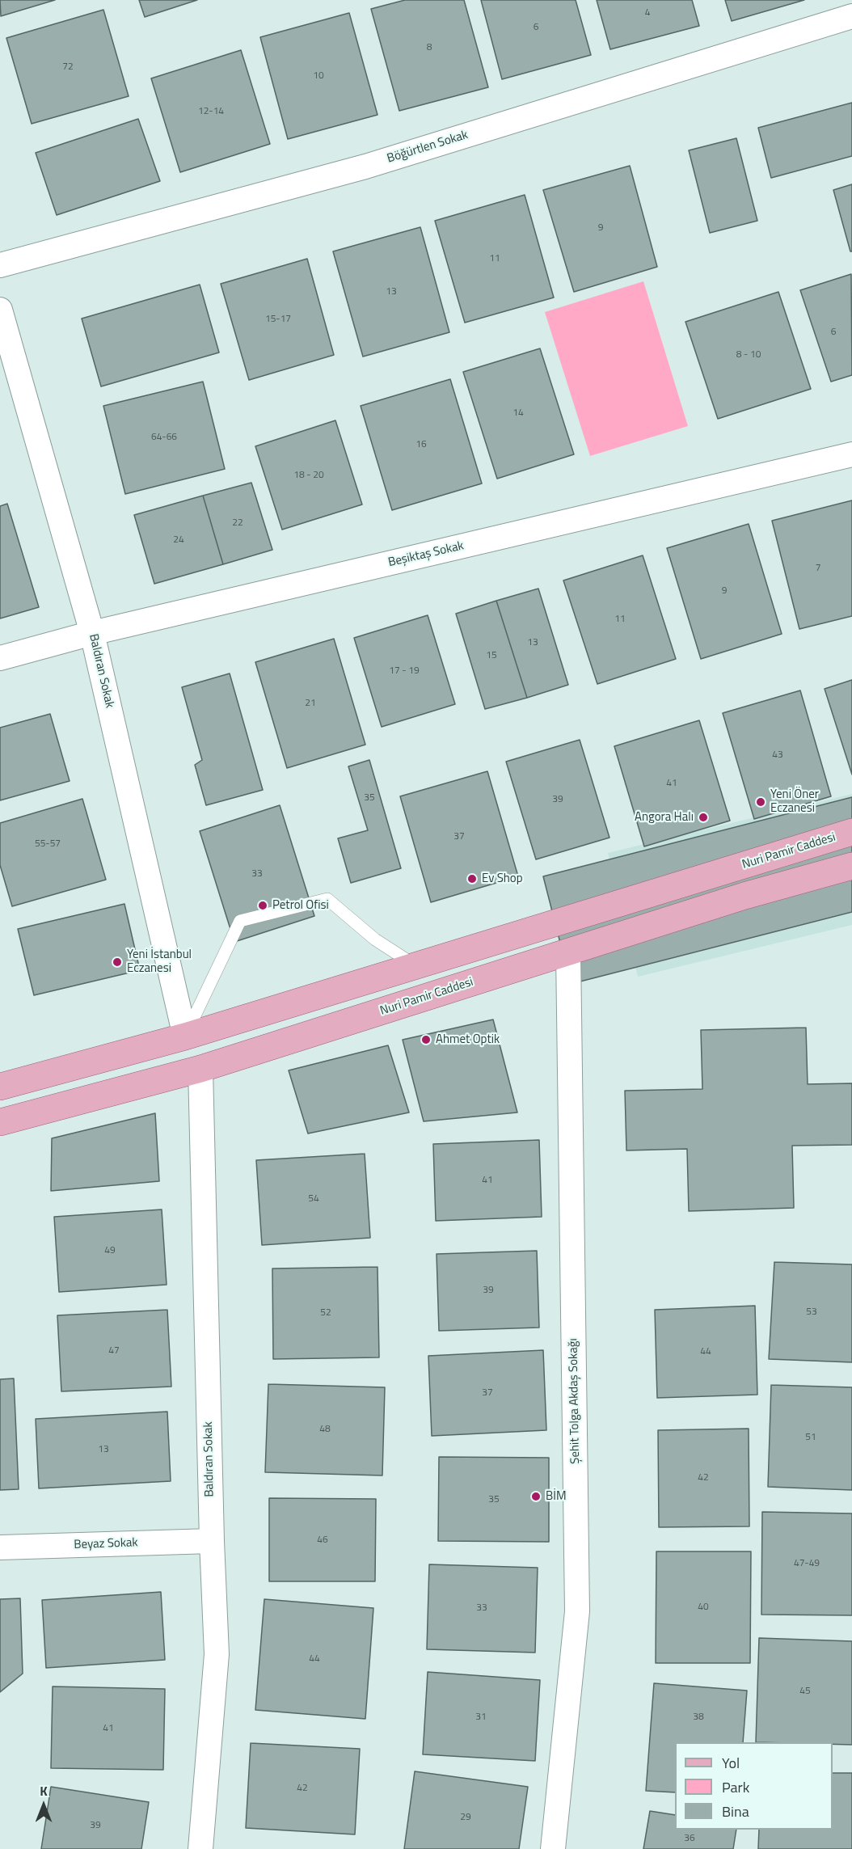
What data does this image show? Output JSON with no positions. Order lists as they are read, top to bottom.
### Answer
{
  "streets": {
    "main road": ["Nuri Pamir Caddesi"],
    "street": [
      "Böğürtlen Sokak",
      "Beşiktaş Sokak",
      "Baldıran Sokak",
      "Şehit Tolga Akdaş Sokağı",
      "Beyaz Sokak"
    ]
  },
  "crossings": [
    ["Beşiktaş Sokak", "Baldıran Sokak"],
    ["Baldıran Sokak", "Nuri Pamir Caddesi"],
    ["Baldıran Sokak", "Beyaz Sokak"],
    ["Nuri Pamir Caddesi", "Şehit Tolga Akdaş Sokağı"]
  ],
  "places": [
    "Yeni Öner Eczanesi",
    "Angora Halı",
    "Ev Shop",
    "Petrol Ofisi",
    "Yeni İstanbul Eczanesi",
    "Ahmet Optik",
    "BİM"
  ],
  "house_numbers": [
    "4",
    "6",
    "8",
    "72",
    "10",
    "12-14",
    "9",
    "11",
    "13",
    "15-17",
    "6",
    "8 - 10",
    "14",
    "64-66",
    "16",
    "18 - 20",
    "22",
    "24",
    "7",
    "9",
    "11",
    "13",
    "15",
    "17 - 19",
    "21",
    "43",
    "41",
    "35",
    "39",
    "37",
    "55-57",
    "33",
    "41",
    "54",
    "49",
    "39",
    "53",
    "52",
    "47",
    "44",
    "37",
    "48",
    "51",
    "13",
    "42",
    "35",
    "46",
    "47-49",
    "40",
    "33",
    "44",
    "45",
    "31",
    "38",
    "41",
    "42",
    "29",
    "39",
    "36"
  ],
  "legend": ["Yol", "Park", "Bina"],
  "north": "top"
}
